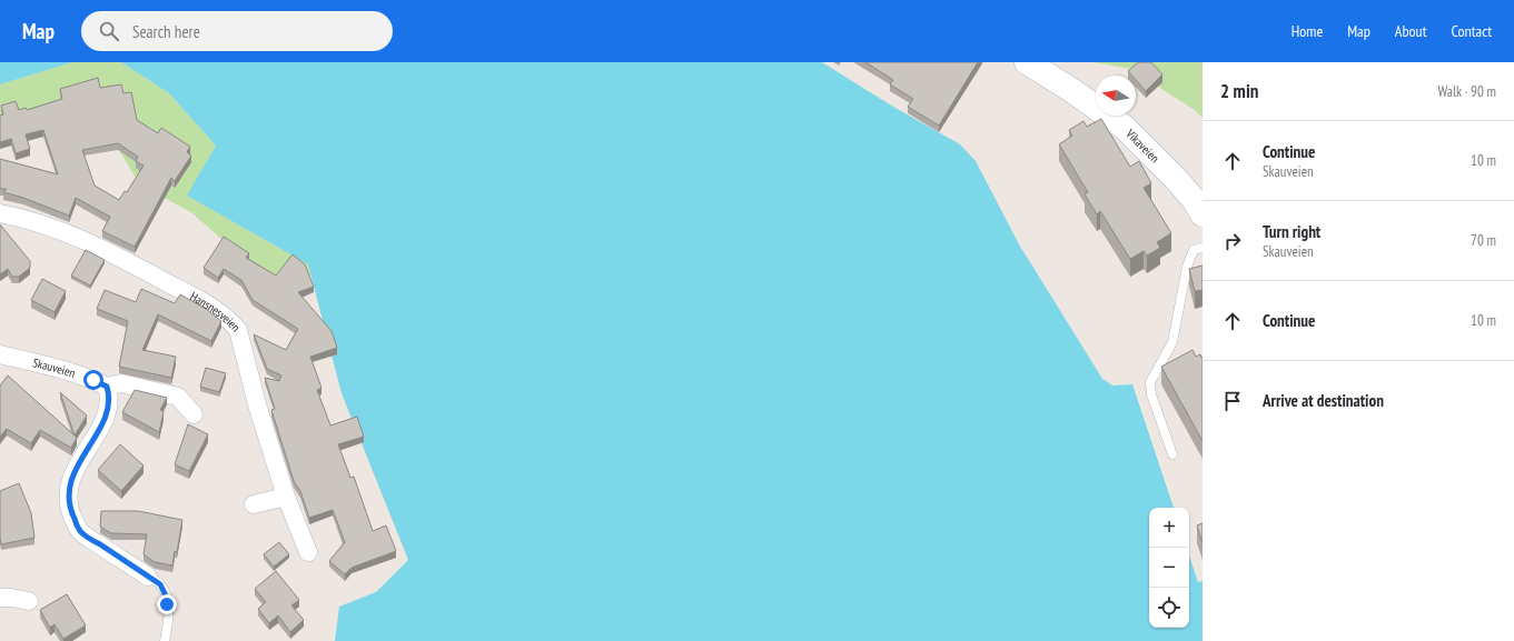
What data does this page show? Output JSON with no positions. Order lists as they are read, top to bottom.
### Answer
{
  "streets": {
    "main road": ["Vikaveien"],
    "street": ["Hansnesveien", "Skauveien"]
  },
  "north": "left",
  "page": {
    "header": "Map",
    "search": "Search here",
    "nav": [
      "Home",
      "Map",
      "About",
      "Contact"
    ],
    "heading": ["2 min", "Walk · 90 m"],
    "list": [
      ["Continue", "Skauveien", "10 m"],
      ["Turn right", "Skauveien", "70 m"],
      ["Continue", "10 m"],
      "Arrive at destination"
    ],
    "map_buttons": ["+", "−"]
  }
}
